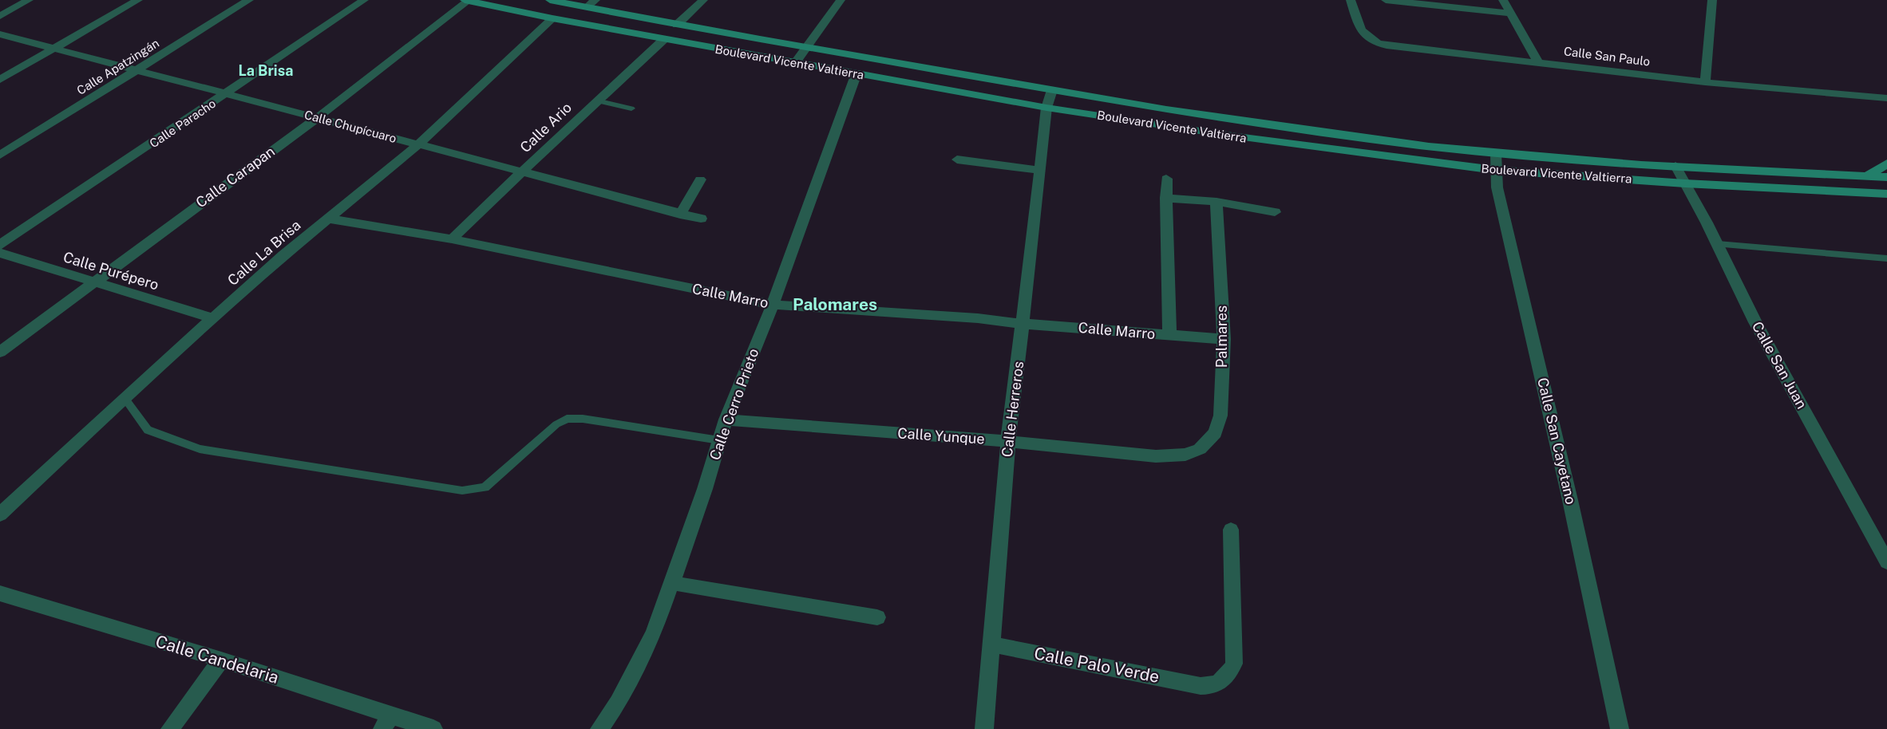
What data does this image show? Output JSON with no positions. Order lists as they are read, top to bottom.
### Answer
{
  "streets": {
    "main road": ["Boulevard Vicente Valtierra"],
    "street": [
      "Calle San Paulo",
      "Calle Apatzingán",
      "Calle Paracho",
      "Calle Chupícuaro",
      "Calle Ario",
      "Calle Carapan",
      "Calle La Brisa",
      "Calle Purépero",
      "Calle Marro",
      "Palmares",
      "Calle San Juan",
      "Calle Cerro Prieto",
      "Calle Herreros",
      "Calle Yunque",
      "Calle San Cayetano",
      "Calle Candelaria",
      "Calle Palo Verde"
    ]
  },
  "crossings": [
    ["Boulevard Vicente Valtierra", "Calle Ario"],
    ["Boulevard Vicente Valtierra", "Calle Carapan"],
    ["Boulevard Vicente Valtierra", "Calle La Brisa"],
    ["Boulevard Vicente Valtierra", "Calle San Juan"],
    ["Boulevard Vicente Valtierra", "Calle Cerro Prieto"],
    ["Boulevard Vicente Valtierra", "Calle Herreros"],
    ["Boulevard Vicente Valtierra", "Calle San Cayetano"],
    ["Calle Apatzingán", "Calle Chupícuaro"],
    ["Calle Paracho", "Calle Chupícuaro"],
    ["Calle Chupícuaro", "Calle Ario"],
    ["Calle Chupícuaro", "Calle Carapan"],
    ["Calle Chupícuaro", "Calle La Brisa"],
    ["Calle Ario", "Calle Marro"],
    ["Calle Carapan", "Calle Purépero"],
    ["Calle La Brisa", "Calle Purépero"],
    ["Calle La Brisa", "Calle Marro"],
    ["Calle Marro", "Palmares"],
    ["Calle Marro", "Calle Cerro Prieto"],
    ["Calle Marro", "Calle Herreros"],
    ["Palmares", "Calle Yunque"],
    ["Calle Cerro Prieto", "Calle Yunque"],
    ["Calle Herreros", "Calle Yunque"],
    ["Calle Herreros", "Calle Palo Verde"]
  ],
  "districts": ["La Brisa", "Palomares"]
}
